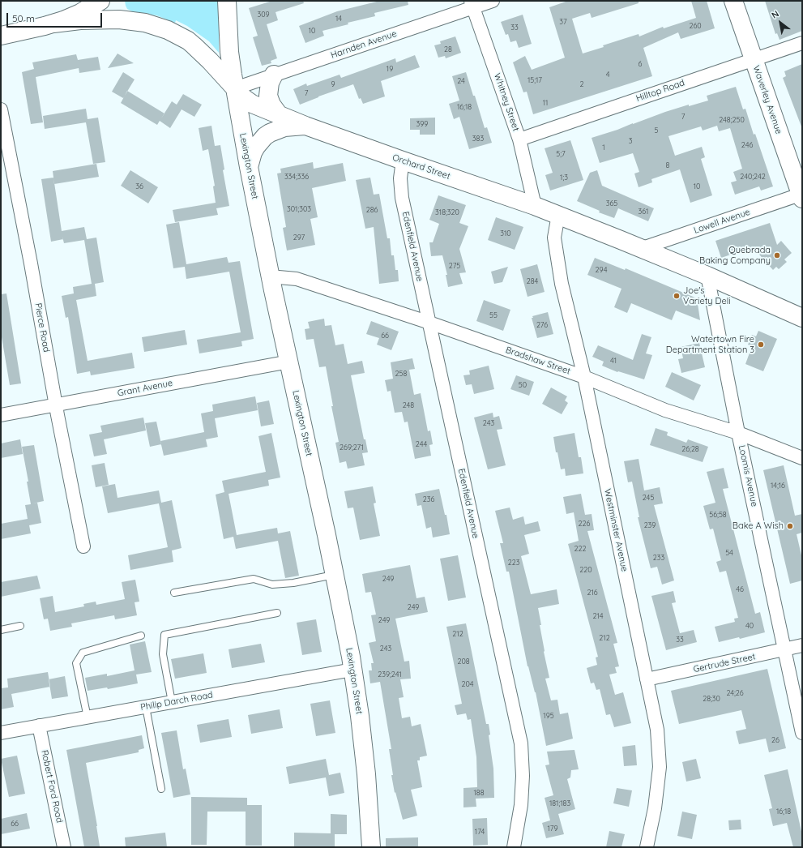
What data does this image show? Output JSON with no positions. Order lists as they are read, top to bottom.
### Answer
{
  "streets": {
    "street": [
      "Harnden Avenue",
      "Hilltop Road",
      "Waverley Avenue",
      "Whitney Street",
      "Lexington Street",
      "Orchard Street",
      "Lowell Avenue",
      "Edenfield Avenue",
      "Pierce Road",
      "Bradshaw Street",
      "Grant Avenue",
      "Loomis Avenue",
      "Westminster Avenue",
      "Gertrude Street",
      "Philip Darch Road",
      "Robert Ford Road"
    ]
  },
  "crossings": [
    ["Harnden Avenue", "Whitney Street"],
    ["Harnden Avenue", "Lexington Street"],
    ["Harnden Avenue", "Orchard Street"],
    ["Hilltop Road", "Waverley Avenue"],
    ["Hilltop Road", "Whitney Street"],
    ["Waverley Avenue", "Lowell Avenue"],
    ["Whitney Street", "Orchard Street"],
    ["Lexington Street", "Orchard Street"],
    ["Lexington Street", "Bradshaw Street"],
    ["Lexington Street", "Grant Avenue"],
    ["Lexington Street", "Philip Darch Road"],
    ["Orchard Street", "Lowell Avenue"],
    ["Orchard Street", "Edenfield Avenue"],
    ["Orchard Street", "Loomis Avenue"],
    ["Orchard Street", "Westminster Avenue"],
    ["Edenfield Avenue", "Bradshaw Street"],
    ["Pierce Road", "Grant Avenue"],
    ["Bradshaw Street", "Loomis Avenue"],
    ["Bradshaw Street", "Westminster Avenue"],
    ["Loomis Avenue", "Gertrude Street"],
    ["Westminster Avenue", "Gertrude Street"],
    ["Philip Darch Road", "Robert Ford Road"]
  ],
  "places": [
    "Quebrada Baking Company",
    "Joe's Variety Deli",
    "Watertown Fire Department Station 3",
    "Bake A Wish"
  ],
  "house_numbers": [
    "309",
    "14",
    "37",
    "260",
    "33",
    "10",
    "28",
    "6",
    "19",
    "4",
    "15;17",
    "24",
    "9",
    "2",
    "7",
    "11",
    "16;18",
    "7",
    "248;250",
    "399",
    "5",
    "383",
    "3",
    "246",
    "1",
    "5;7",
    "8",
    "334;336",
    "240;242",
    "1;3",
    "36",
    "10",
    "365",
    "301;303",
    "286",
    "361",
    "318;320",
    "310",
    "297",
    "275",
    "294",
    "284",
    "55",
    "276",
    "66",
    "41",
    "258",
    "50",
    "248",
    "243",
    "244",
    "269;271",
    "26;28",
    "14;16",
    "245",
    "236",
    "56;58",
    "226",
    "239",
    "222",
    "54",
    "233",
    "223",
    "220",
    "249",
    "46",
    "216",
    "249",
    "214",
    "249",
    "40",
    "212",
    "212",
    "33",
    "243",
    "208",
    "239;241",
    "204",
    "24;26",
    "28;30",
    "195",
    "26",
    "188",
    "181;183",
    "16;18",
    "66",
    "179",
    "174"
  ],
  "scale_bar": "50 m",
  "north": "top left"
}
